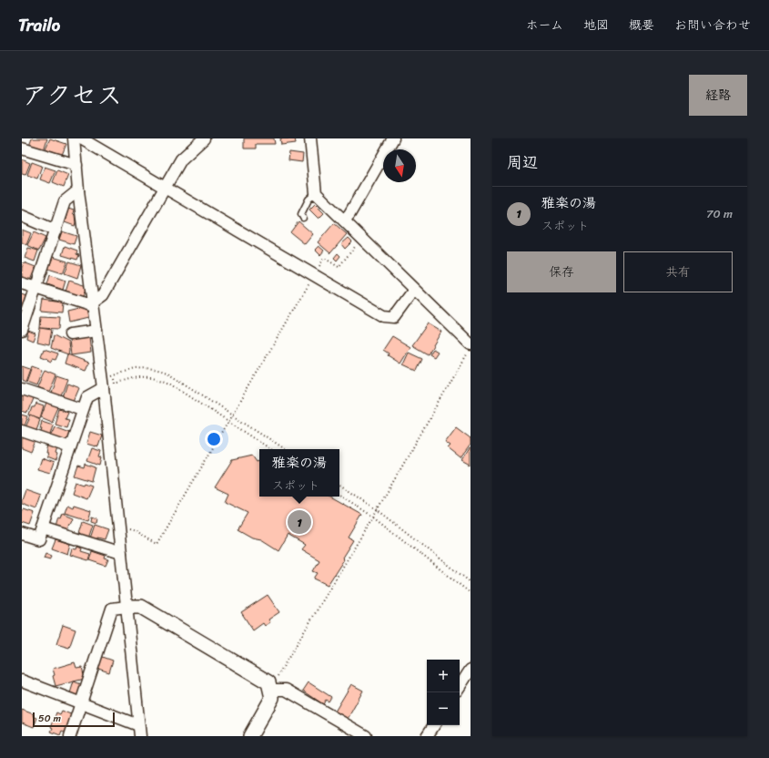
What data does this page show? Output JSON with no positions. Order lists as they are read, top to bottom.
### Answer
{
  "scale_bar": "50 m",
  "north": "bottom",
  "page": {
    "header": "Trailo",
    "nav": [
      "ホーム",
      "地図",
      "概要",
      "お問い合わせ"
    ],
    "title": "アクセス",
    "buttons": [
      "経路",
      ["保存", "共有"]
    ],
    "heading": "周辺",
    "list": [
      {
        "mark": "1",
        "name": "雅楽の湯",
        "note": "スポット",
        "value": "70 m"
      }
    ],
    "popup": ["雅楽の湯", "スポット"],
    "pins": "1",
    "map_buttons": ["+", "−"],
    "scale": "50 m"
  }
}
